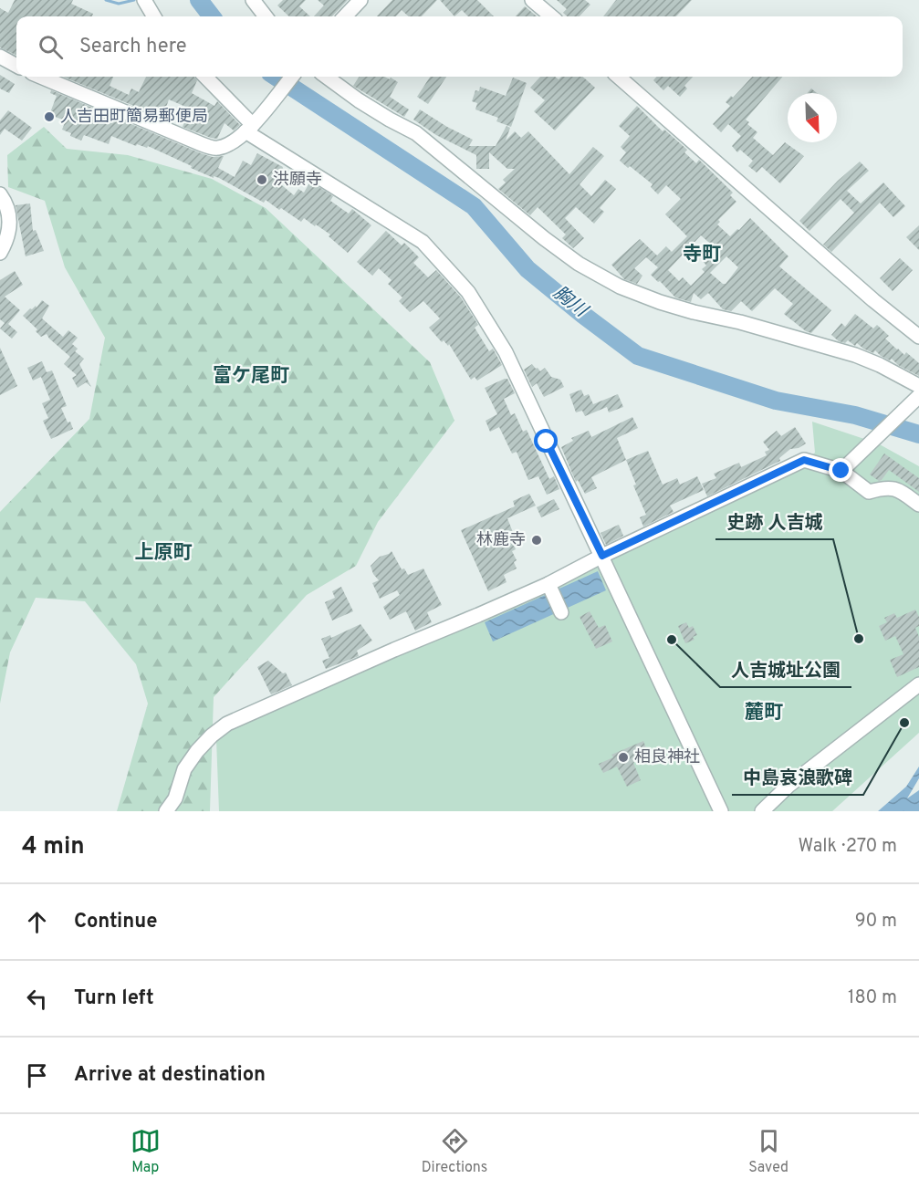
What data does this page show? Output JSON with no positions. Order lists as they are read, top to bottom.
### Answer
{
  "districts": [
    "寺町",
    "富ケ尾町",
    "上原町",
    "麓町"
  ],
  "water": ["胸川"],
  "places": [
    "人吉田町簡易郵便局",
    "洪願寺",
    "林鹿寺",
    "史跡 人吉城",
    "人吉城址公園",
    "中島哀浪歌碑",
    "相良神社"
  ],
  "north": "bottom right",
  "page": {
    "search": "Search here",
    "heading": ["4 min", "Walk · 270 m"],
    "list": [
      ["Continue", "90 m"],
      ["Turn left", "180 m"],
      "Arrive at destination"
    ],
    "nav": ["Map", "Directions", "Saved"]
  }
}
